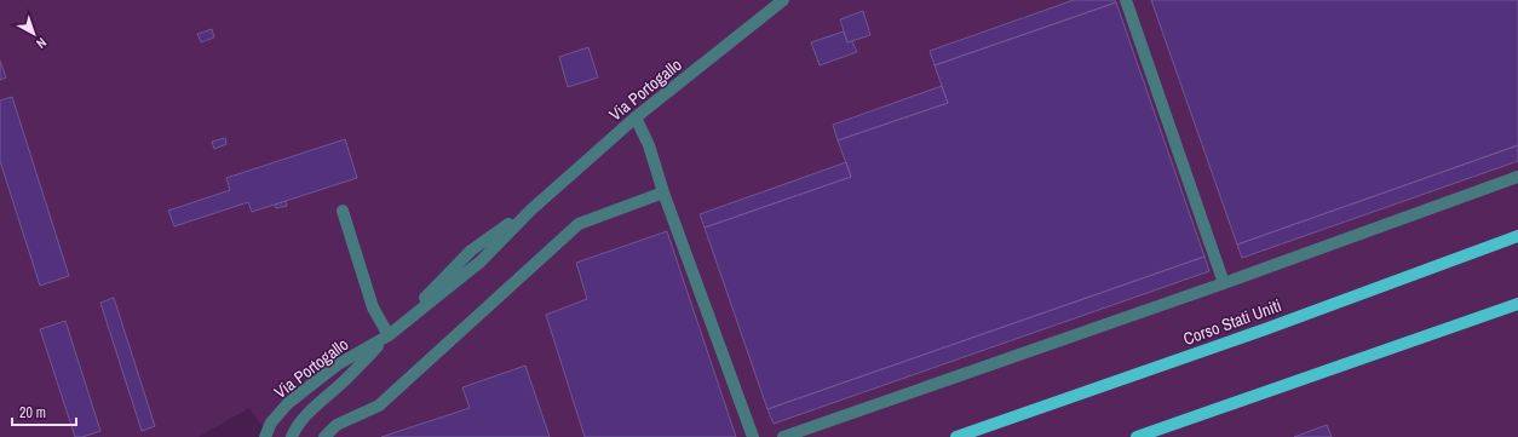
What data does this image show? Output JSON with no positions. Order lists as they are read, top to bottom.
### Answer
{
  "streets": {
    "main road": ["Corso Stati Uniti"],
    "street": ["Via Portogallo"]
  },
  "scale_bar": "20 m",
  "north": "bottom right"
}
